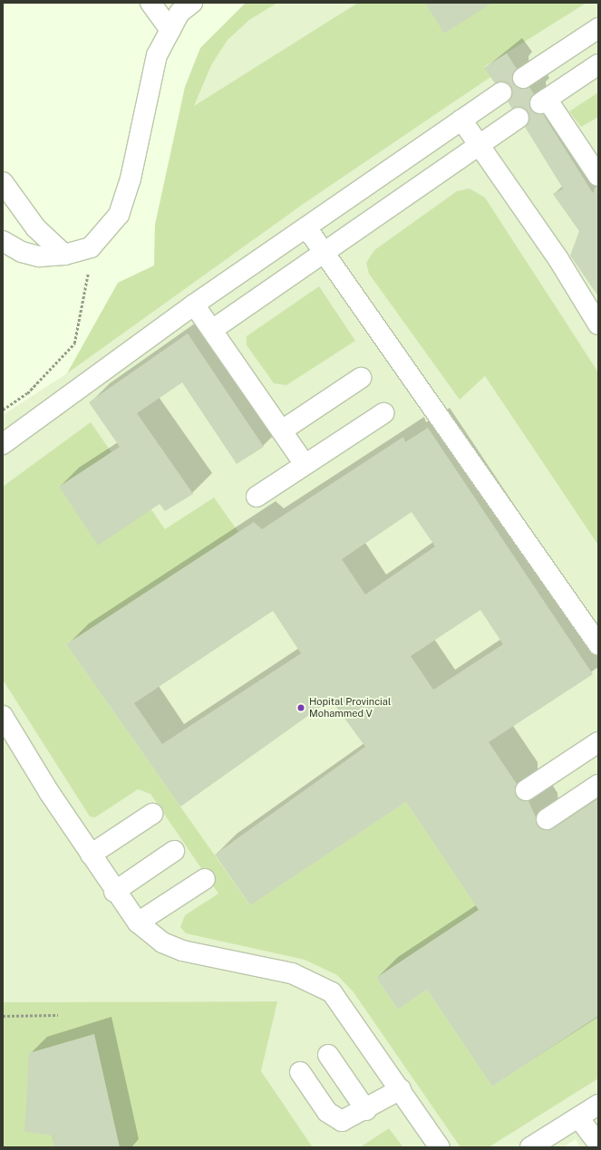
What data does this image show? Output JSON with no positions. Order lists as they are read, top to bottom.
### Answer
{
  "places": ["Hopital Provincial Mohammed V"]
}
